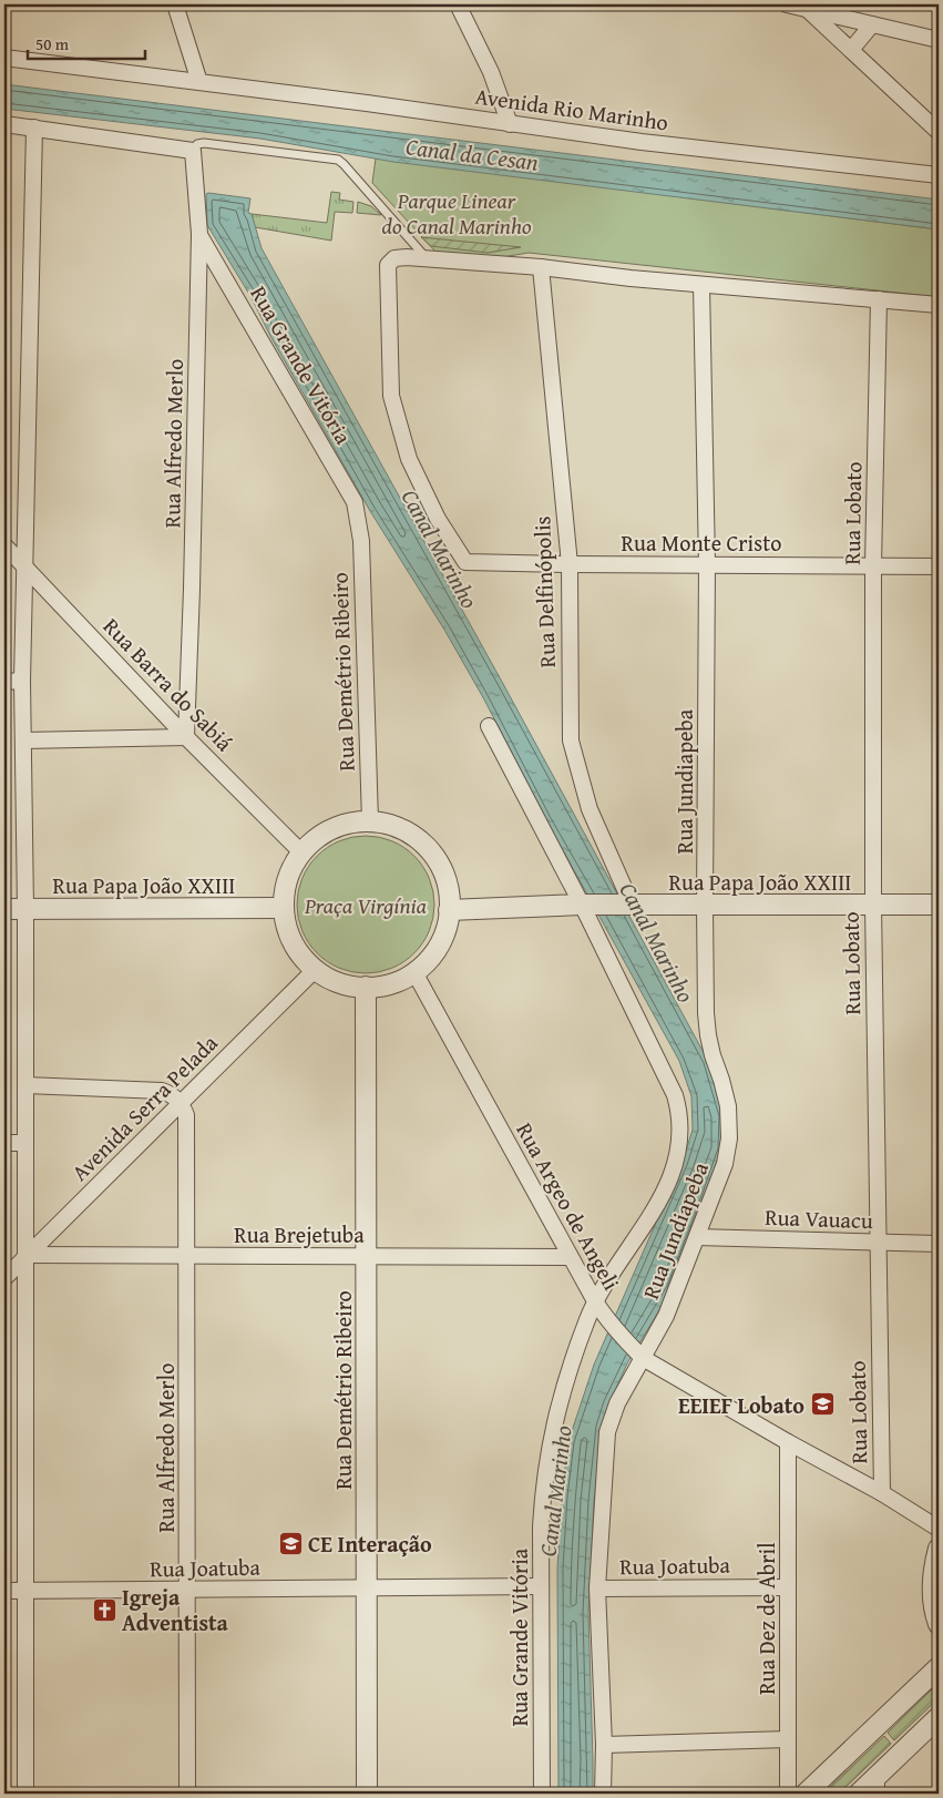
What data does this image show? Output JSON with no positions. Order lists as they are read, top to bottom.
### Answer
{
  "streets": {
    "street": [
      "Avenida Rio Marinho",
      "Rua Grande Vitória",
      "Rua Alfredo Merlo",
      "Rua Lobato",
      "Rua Monte Cristo",
      "Rua Delfinópolis",
      "Rua Demétrio Ribeiro",
      "Rua Barra do Sabiá",
      "Rua Jundiapeba",
      "Rua Papa João XXIII",
      "Avenida Serra Pelada",
      "Rua Argeo de Angeli",
      "Rua Vauacu",
      "Rua Brejetuba",
      "Rua Joatuba",
      "Rua Dez de Abril"
    ]
  },
  "crossings": [
    ["Rua Grande Vitória", "Rua Alfredo Merlo"],
    ["Rua Grande Vitória", "Rua Demétrio Ribeiro"],
    ["Rua Grande Vitória", "Rua Papa João XXIII"],
    ["Rua Grande Vitória", "Rua Argeo de Angeli"],
    ["Rua Grande Vitória", "Rua Joatuba"],
    ["Rua Alfredo Merlo", "Rua Barra do Sabiá"],
    ["Rua Alfredo Merlo", "Avenida Serra Pelada"],
    ["Rua Alfredo Merlo", "Rua Brejetuba"],
    ["Rua Alfredo Merlo", "Rua Joatuba"],
    ["Rua Lobato", "Rua Monte Cristo"],
    ["Rua Lobato", "Rua Papa João XXIII"],
    ["Rua Lobato", "Rua Argeo de Angeli"],
    ["Rua Lobato", "Rua Vauacu"],
    ["Rua Monte Cristo", "Rua Delfinópolis"],
    ["Rua Monte Cristo", "Rua Jundiapeba"],
    ["Rua Delfinópolis", "Rua Papa João XXIII"],
    ["Rua Demétrio Ribeiro", "Rua Barra do Sabiá"],
    ["Rua Demétrio Ribeiro", "Rua Papa João XXIII"],
    ["Rua Demétrio Ribeiro", "Avenida Serra Pelada"],
    ["Rua Demétrio Ribeiro", "Rua Argeo de Angeli"],
    ["Rua Demétrio Ribeiro", "Rua Brejetuba"],
    ["Rua Demétrio Ribeiro", "Rua Joatuba"],
    ["Rua Barra do Sabiá", "Rua Papa João XXIII"],
    ["Rua Barra do Sabiá", "Avenida Serra Pelada"],
    ["Rua Barra do Sabiá", "Rua Argeo de Angeli"],
    ["Rua Jundiapeba", "Rua Papa João XXIII"],
    ["Rua Jundiapeba", "Rua Argeo de Angeli"],
    ["Rua Jundiapeba", "Rua Vauacu"],
    ["Rua Papa João XXIII", "Avenida Serra Pelada"],
    ["Rua Papa João XXIII", "Rua Argeo de Angeli"],
    ["Avenida Serra Pelada", "Rua Argeo de Angeli"],
    ["Avenida Serra Pelada", "Rua Brejetuba"],
    ["Rua Argeo de Angeli", "Rua Brejetuba"],
    ["Rua Argeo de Angeli", "Rua Dez de Abril"],
    ["Rua Joatuba", "Rua Dez de Abril"]
  ],
  "water": ["Canal da Cesan", "Canal Marinho"],
  "parks": ["Parque Linear do Canal Marinho", "Praça Virgínia"],
  "places": {
    "school or university": ["EEIEF Lobato", "CE Interação"],
    "church": ["Igreja Adventista"]
  },
  "scale_bar": "50 m"
}
